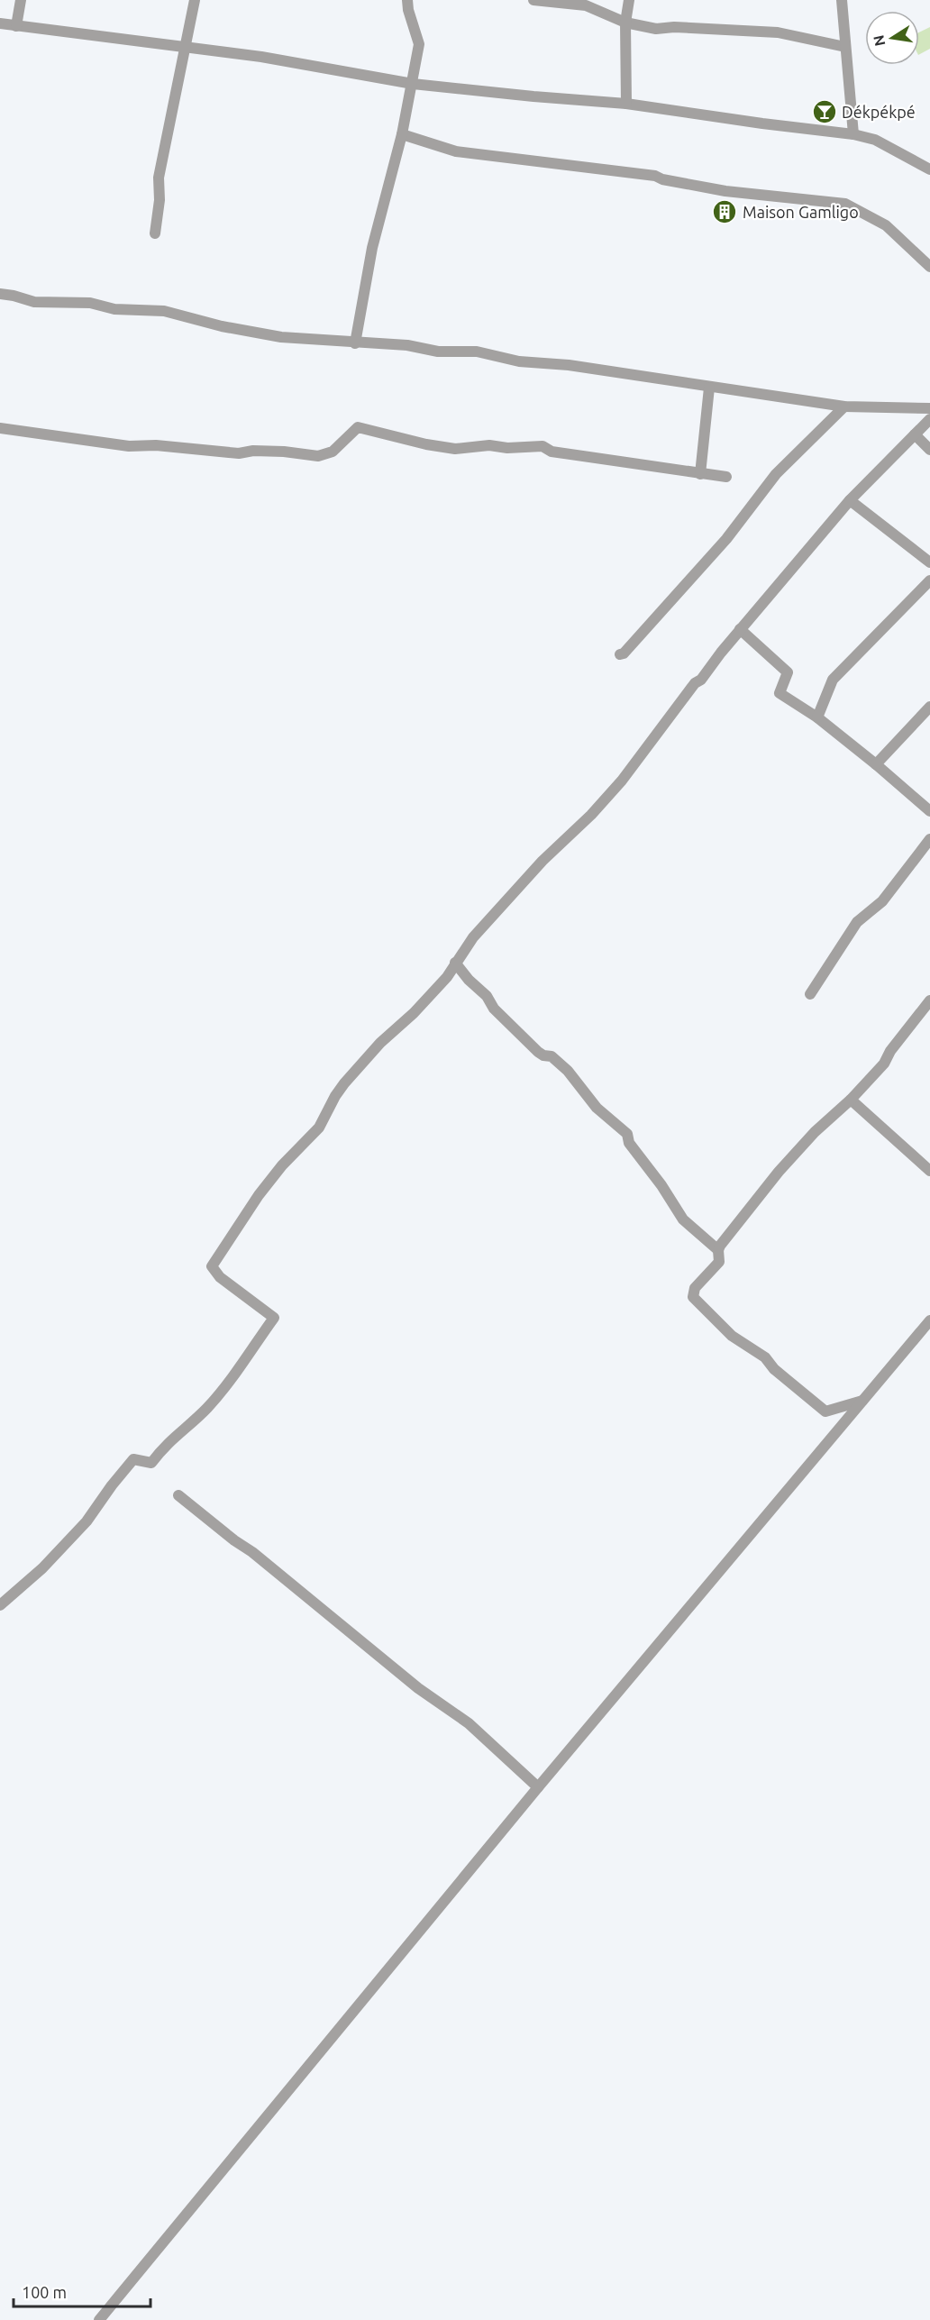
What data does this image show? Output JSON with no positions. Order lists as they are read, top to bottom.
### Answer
{
  "places": {
    "bar": ["Dékpékpé"],
    "building": ["Maison Gamligo"]
  },
  "scale_bar": "100 m",
  "north": "left"
}
